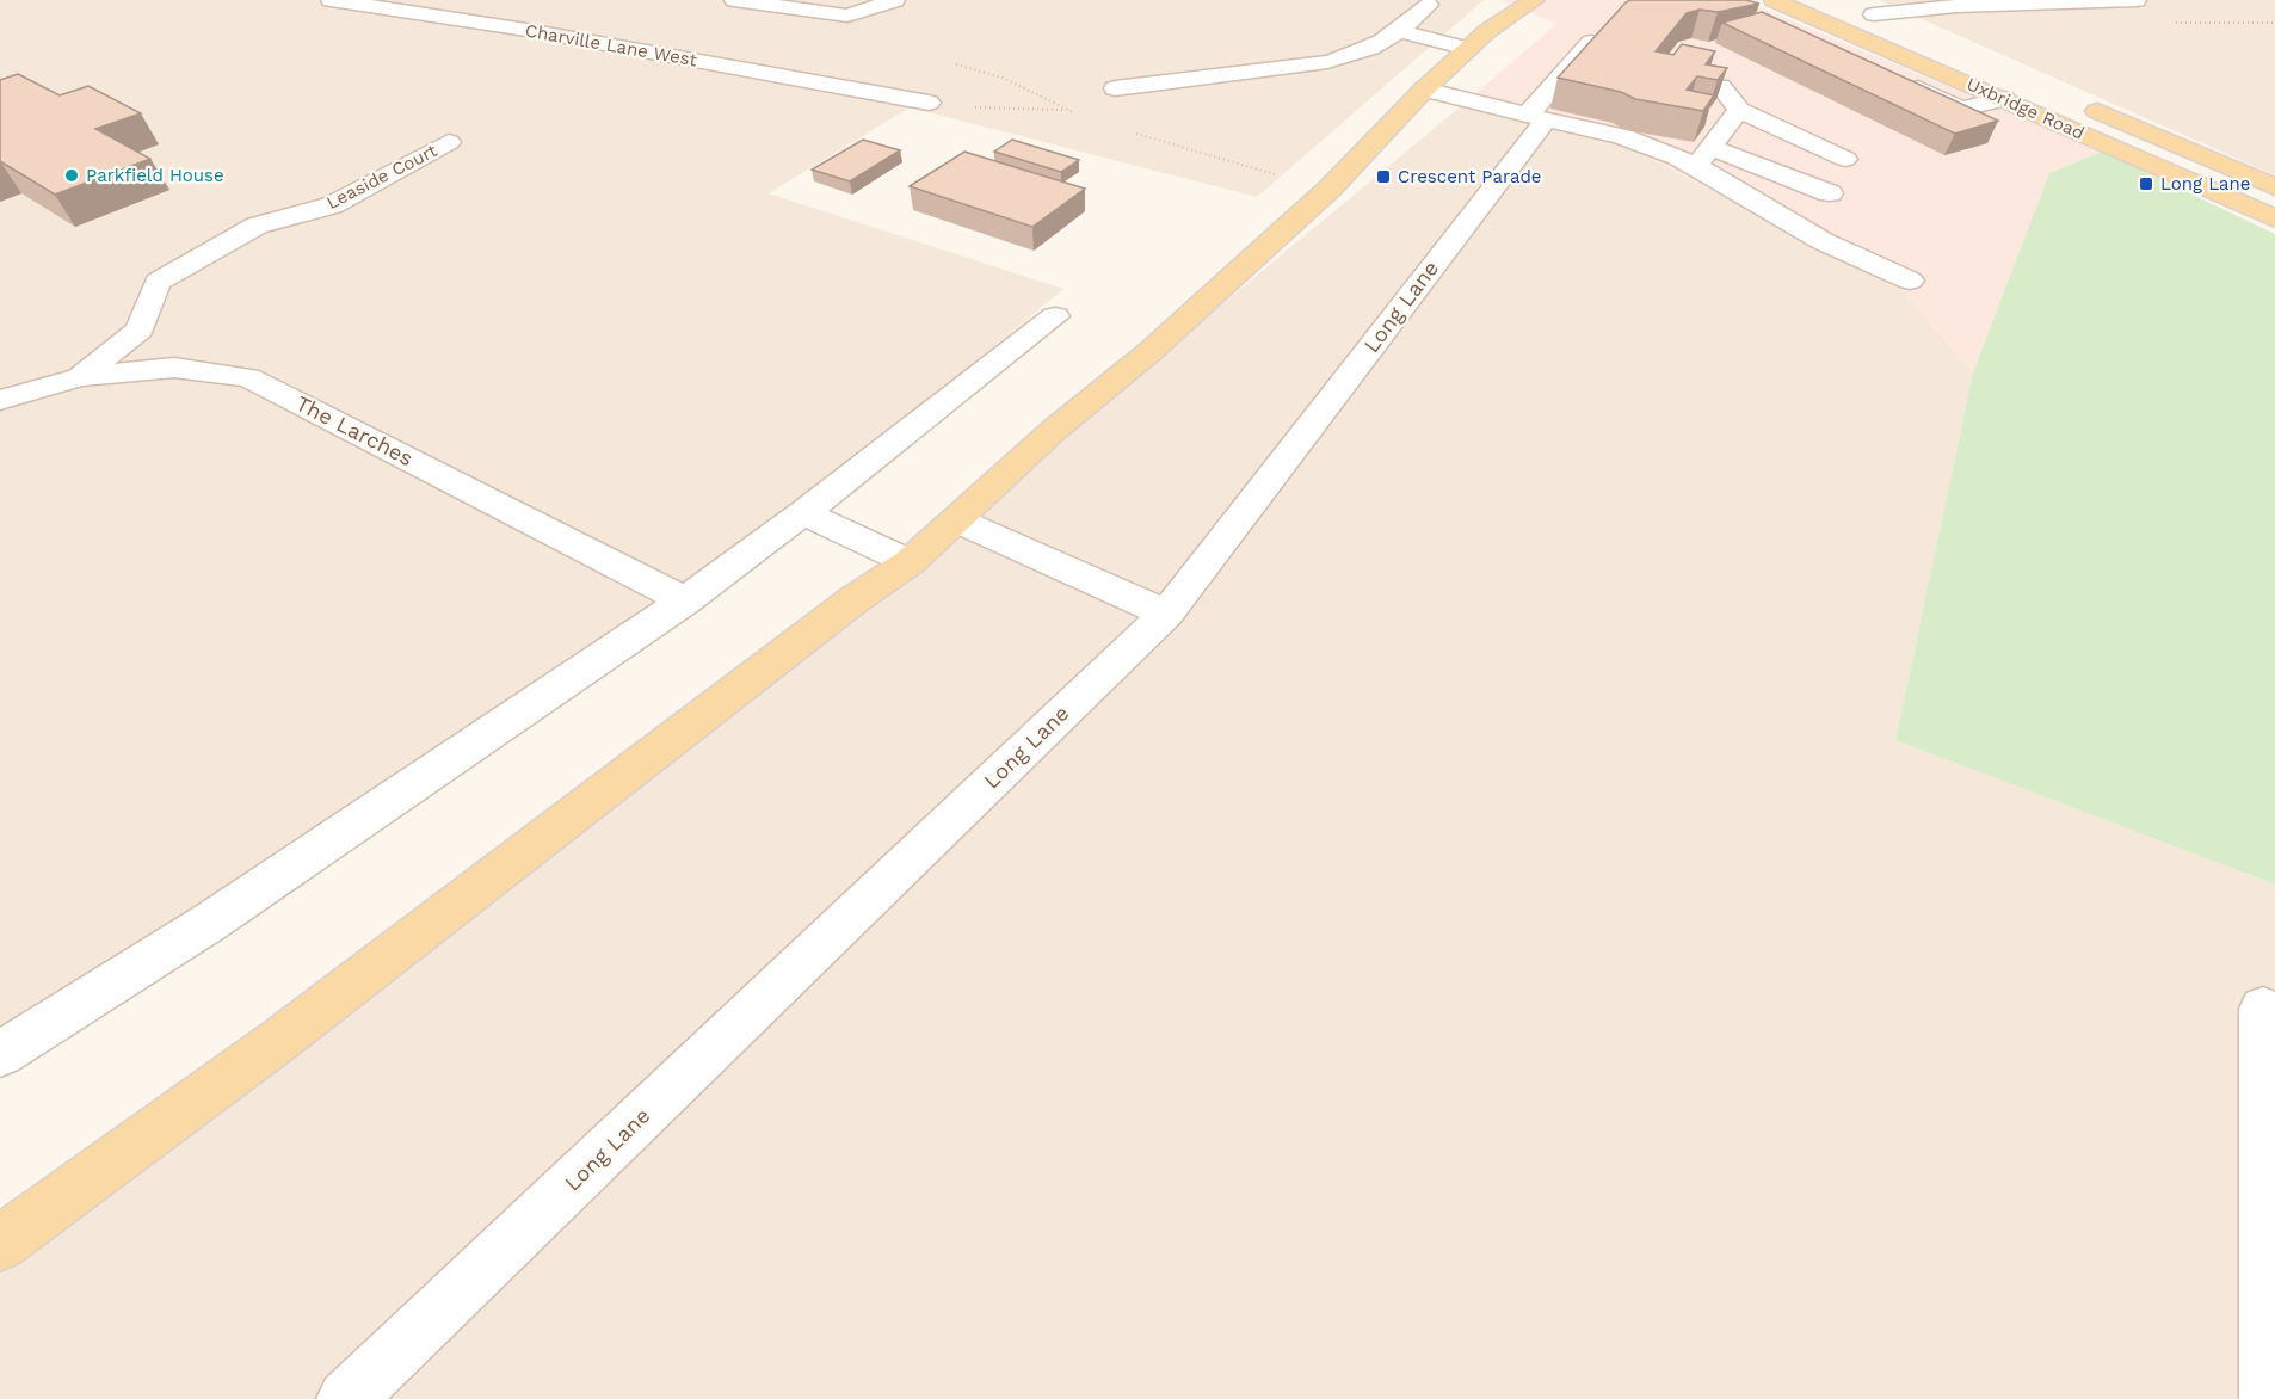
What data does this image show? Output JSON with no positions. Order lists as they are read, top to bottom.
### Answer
{
  "streets": {
    "main road": ["Uxbridge Road"],
    "street": [
      "Charville Lane West",
      "Leaside Court",
      "Long Lane",
      "The Larches"
    ]
  },
  "crossings": [
    ["Leaside Court", "The Larches"]
  ],
  "places": {
    "other": ["Parkfield House"],
    "transit": ["Crescent Parade", "Long Lane"]
  }
}
